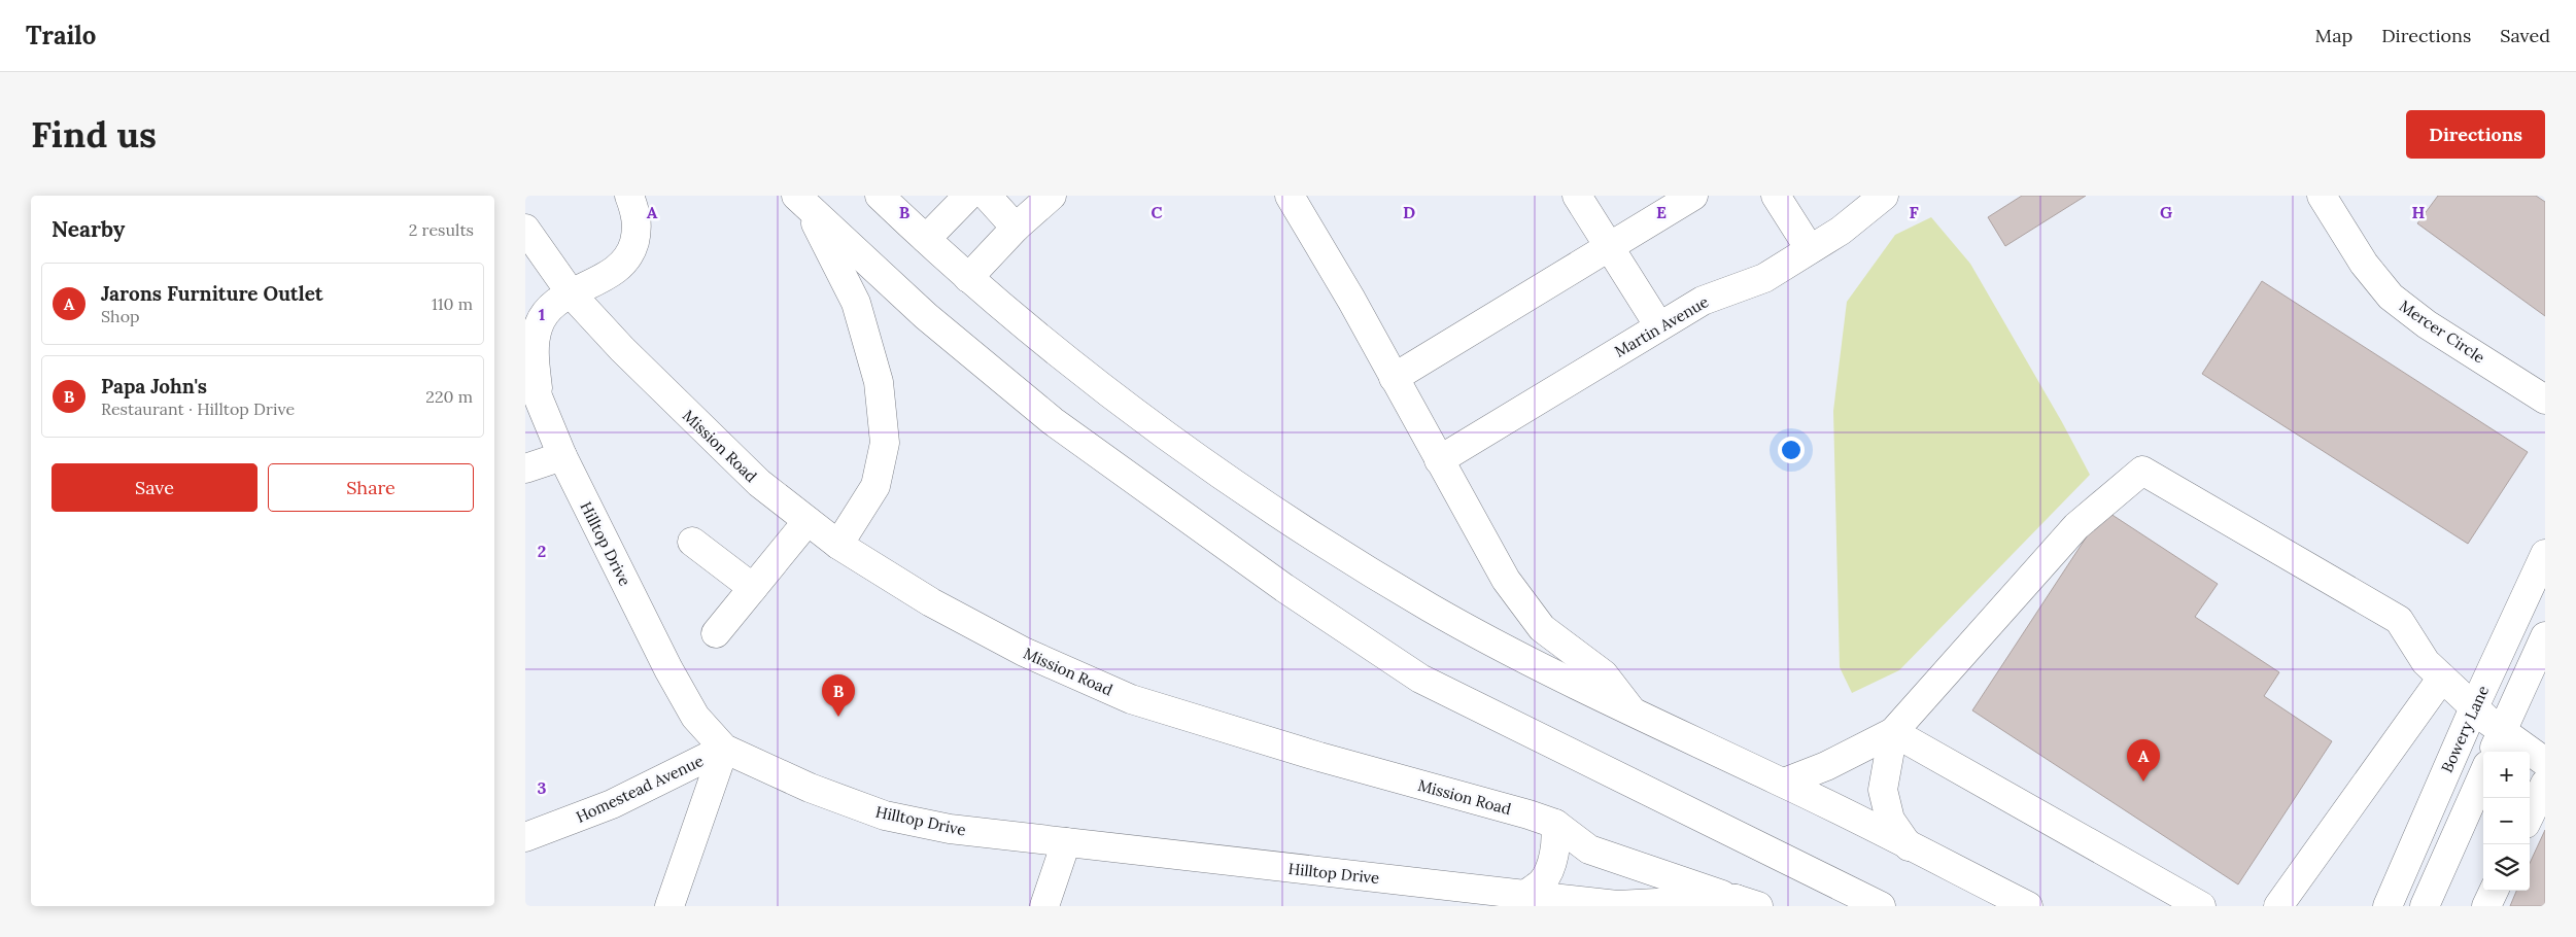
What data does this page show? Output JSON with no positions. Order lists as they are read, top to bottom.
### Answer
{
  "streets": {
    "main road": [
      "Martin Avenue",
      "Mercer Circle",
      "Mission Road",
      "Hilltop Drive",
      "Bowery Lane",
      "Homestead Avenue"
    ]
  },
  "crossings": [
    ["Mission Road", "Hilltop Drive"],
    ["Hilltop Drive", "Homestead Avenue"]
  ],
  "page": {
    "header": "Trailo",
    "nav": ["Map", "Directions", "Saved"],
    "buttons": [
      "Directions",
      ["Save", "Share"]
    ],
    "title": "Find us",
    "heading": ["Nearby", "2 results"],
    "list": [
      {
        "mark": "A",
        "name": "Jarons Furniture Outlet",
        "note": "Shop",
        "value": "110 m"
      },
      {
        "mark": "B",
        "name": "Papa John's",
        "note": "Restaurant · Hilltop Drive",
        "value": "220 m"
      }
    ],
    "pins": ["B", "A"],
    "map_buttons": ["+", "−"]
  },
  "grid": {
    "columns": [
      "A",
      "B",
      "C",
      "D",
      "E",
      "F",
      "G",
      "H"
    ],
    "rows": ["1", "2", "3"]
  }
}
